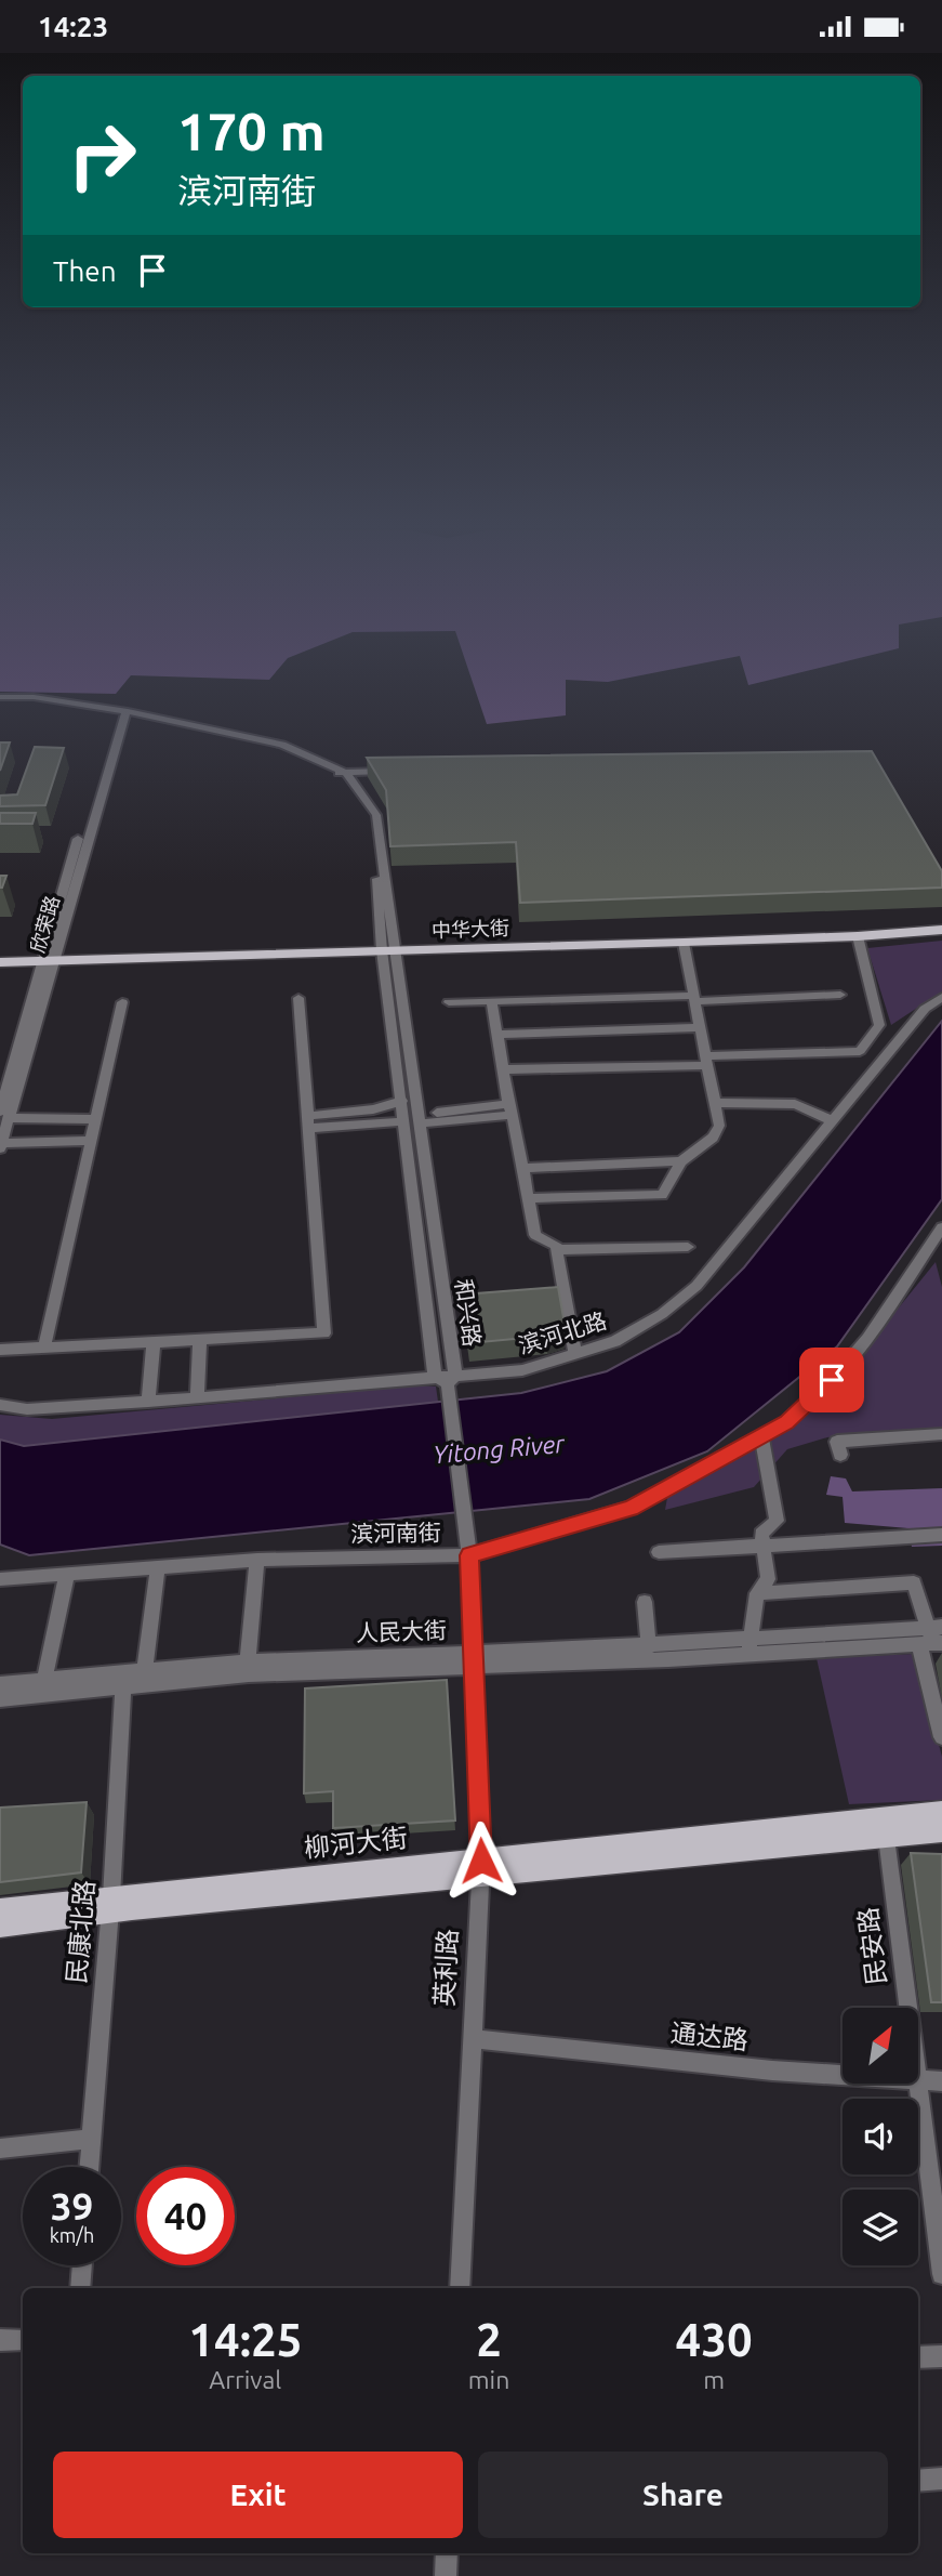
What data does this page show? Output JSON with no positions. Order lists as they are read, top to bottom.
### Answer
{
  "streets": {
    "main road": ["中华大街", "柳河大街"],
    "street": [
      "欣荣路",
      "和兴路",
      "滨河北路",
      "滨河南街",
      "人民大街",
      "民康北路",
      "民安路",
      "英利路",
      "通达路"
    ]
  },
  "crossings": [
    ["欣荣路", "中华大街"],
    ["欣荣路", "和兴路"],
    ["中华大街", "和兴路"],
    ["和兴路", "滨河北路"],
    ["滨河南街", "英利路"],
    ["人民大街", "民康北路"],
    ["人民大街", "英利路"],
    ["柳河大街", "民康北路"],
    ["柳河大街", "民安路"],
    ["柳河大街", "英利路"],
    ["英利路", "通达路"]
  ],
  "water": ["Yitong River"],
  "north": "top right",
  "page": {
    "status": "14:23",
    "turn": ["170 m", "滨河南街"],
    "then": "Then",
    "speed": "39 km/h",
    "limit": "40",
    "eta": [
      "14:25",
      "Arrival",
      "2",
      "min",
      "430",
      "m"
    ],
    "buttons": ["Exit", "Share"]
  }
}
